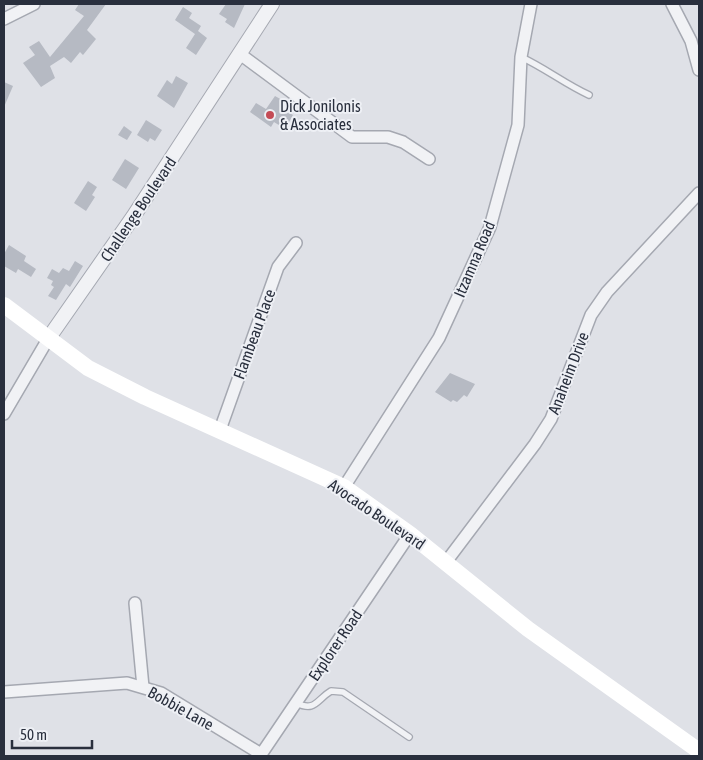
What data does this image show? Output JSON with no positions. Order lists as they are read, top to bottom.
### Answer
{
  "streets": {
    "main road": ["Avocado Boulevard"],
    "street": [
      "Challenge Boulevard",
      "Itzamna Road",
      "Flambeau Place",
      "Anaheim Drive",
      "Explorer Road",
      "Bobbie Lane"
    ]
  },
  "crossings": [
    ["Challenge Boulevard", "Avocado Boulevard"],
    ["Itzamna Road", "Avocado Boulevard"],
    ["Flambeau Place", "Avocado Boulevard"],
    ["Anaheim Drive", "Avocado Boulevard"],
    ["Avocado Boulevard", "Explorer Road"],
    ["Explorer Road", "Bobbie Lane"]
  ],
  "places": ["Dick Jonilonis & Associates"],
  "scale_bar": "50 m"
}
